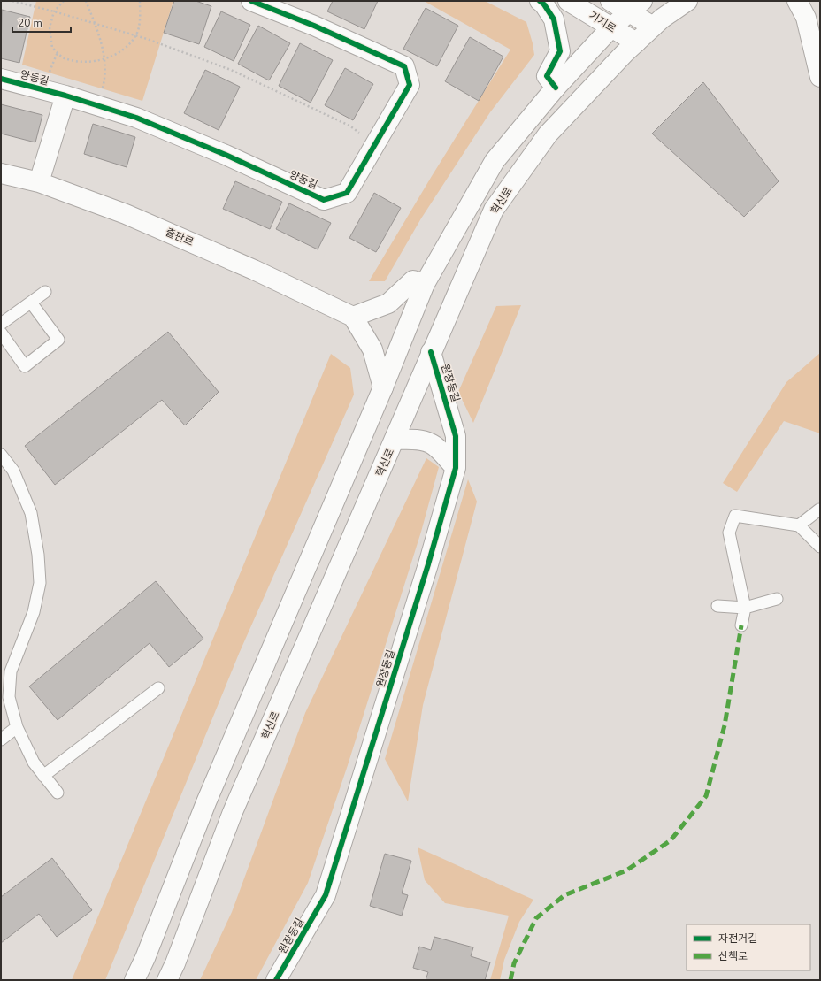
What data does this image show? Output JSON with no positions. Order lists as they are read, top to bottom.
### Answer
{
  "streets": {
    "main road": [
      "기지로",
      "양동길",
      "혁신로",
      "출판로",
      "원장동길"
    ]
  },
  "crossings": [
    ["기지로", "혁신로"],
    ["혁신로", "원장동길"]
  ],
  "legend": ["자전거길", "산책로"],
  "scale_bar": "20 m"
}
